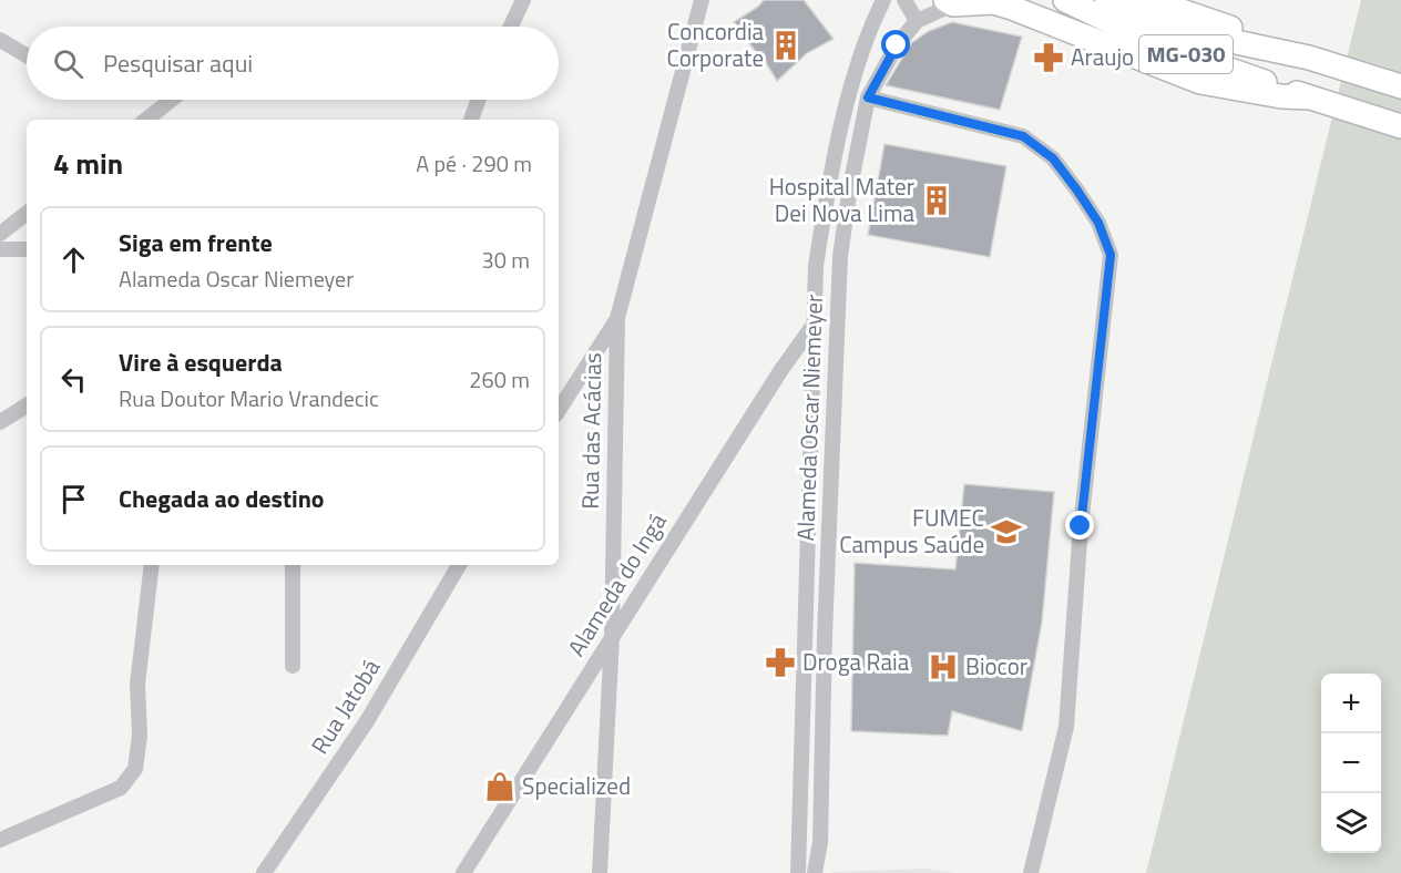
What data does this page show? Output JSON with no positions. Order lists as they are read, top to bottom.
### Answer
{
  "streets": {
    "highway": ["MG-030"],
    "street": [
      "Alameda Oscar Niemeyer",
      "Rua das Acácias",
      "Alameda do Ingá",
      "Rua Jatobá"
    ]
  },
  "crossings": [
    ["Alameda Oscar Niemeyer", "Alameda do Ingá"],
    ["Rua das Acácias", "Alameda do Ingá"]
  ],
  "places": {
    "building": ["Concordia Corporate", "Hospital Mater Dei Nova Lima"],
    "pharmacy": ["Araujo", "Droga Raia"],
    "school or university": ["FUMEC Campus Saúde"],
    "hospital": ["Biocor"],
    "shop": ["Specialized"]
  },
  "page": {
    "search": "Pesquisar aqui",
    "heading": ["4 min", "A pé · 290 m"],
    "list": [
      ["Siga em frente", "Alameda Oscar Niemeyer", "30 m"],
      ["Vire à esquerda", "Rua Doutor Mario Vrandecic", "260 m"],
      "Chegada ao destino"
    ],
    "map_buttons": ["+", "−"]
  }
}
